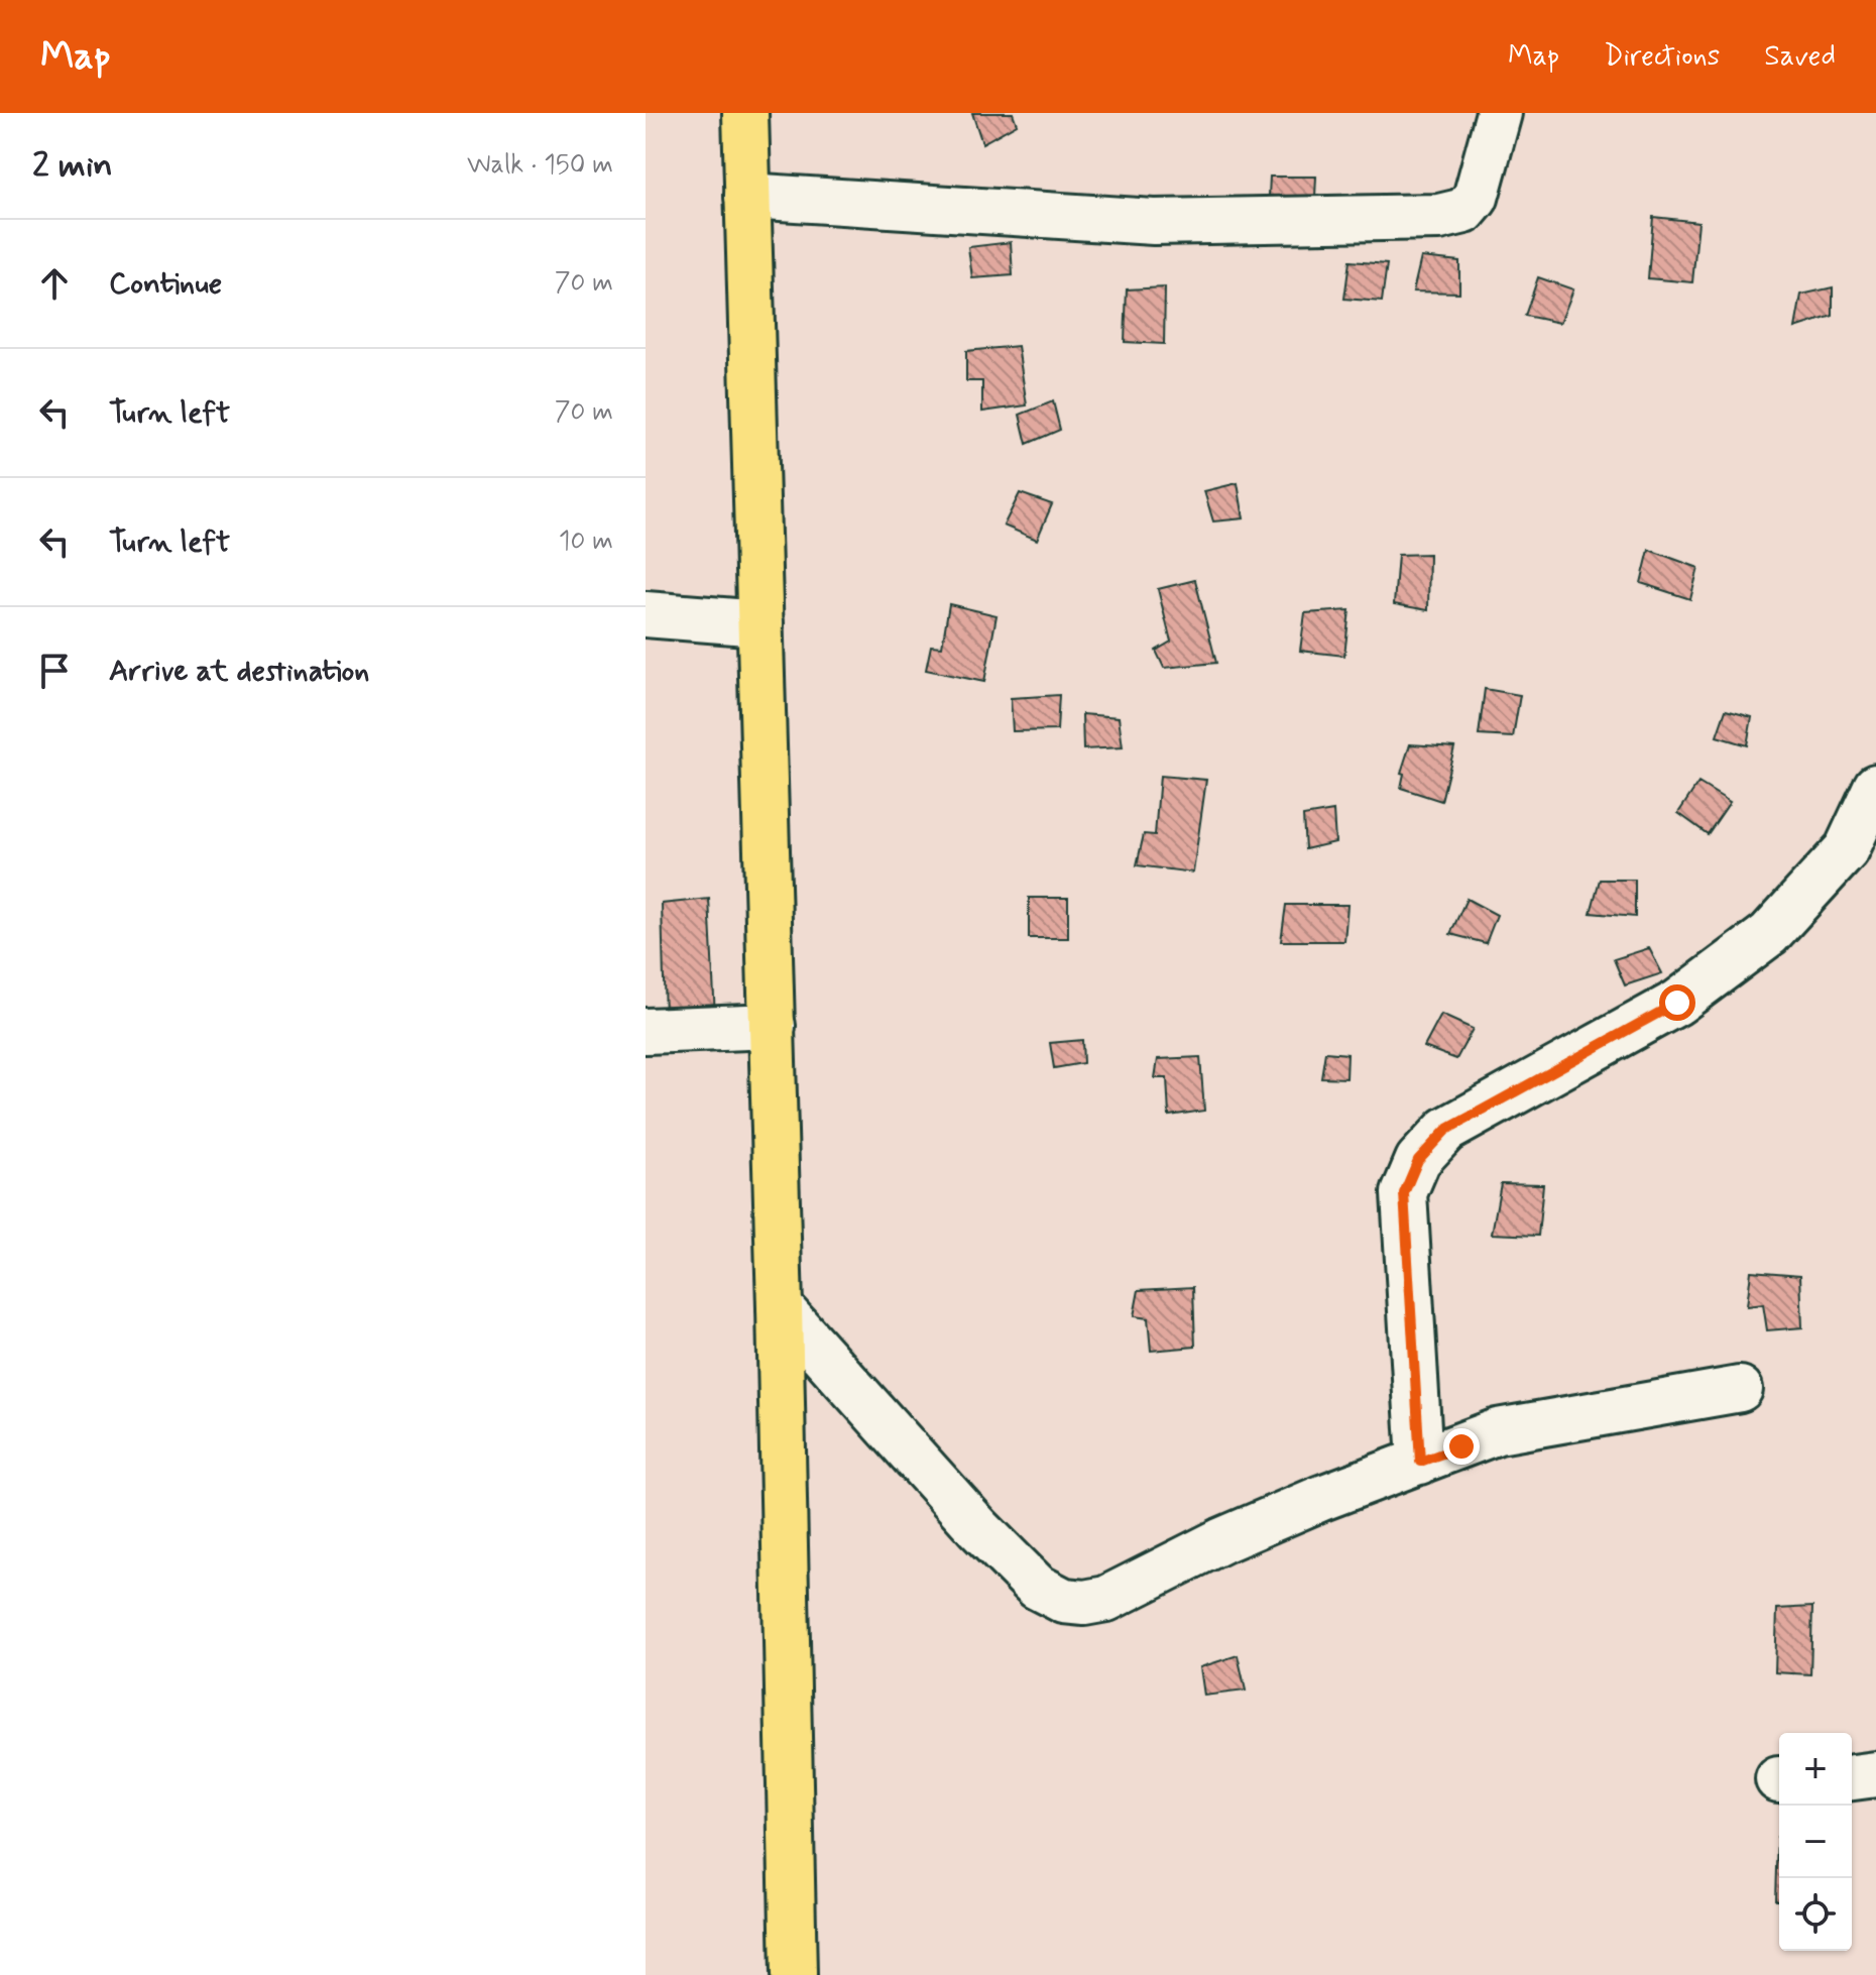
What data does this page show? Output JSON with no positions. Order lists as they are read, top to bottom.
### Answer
{
  "page": {
    "header": "Map",
    "nav": ["Map", "Directions", "Saved"],
    "heading": ["2 min", "Walk · 150 m"],
    "list": [
      ["Continue", "70 m"],
      ["Turn left", "70 m"],
      ["Turn left", "10 m"],
      "Arrive at destination"
    ],
    "map_buttons": ["+", "−"]
  }
}
